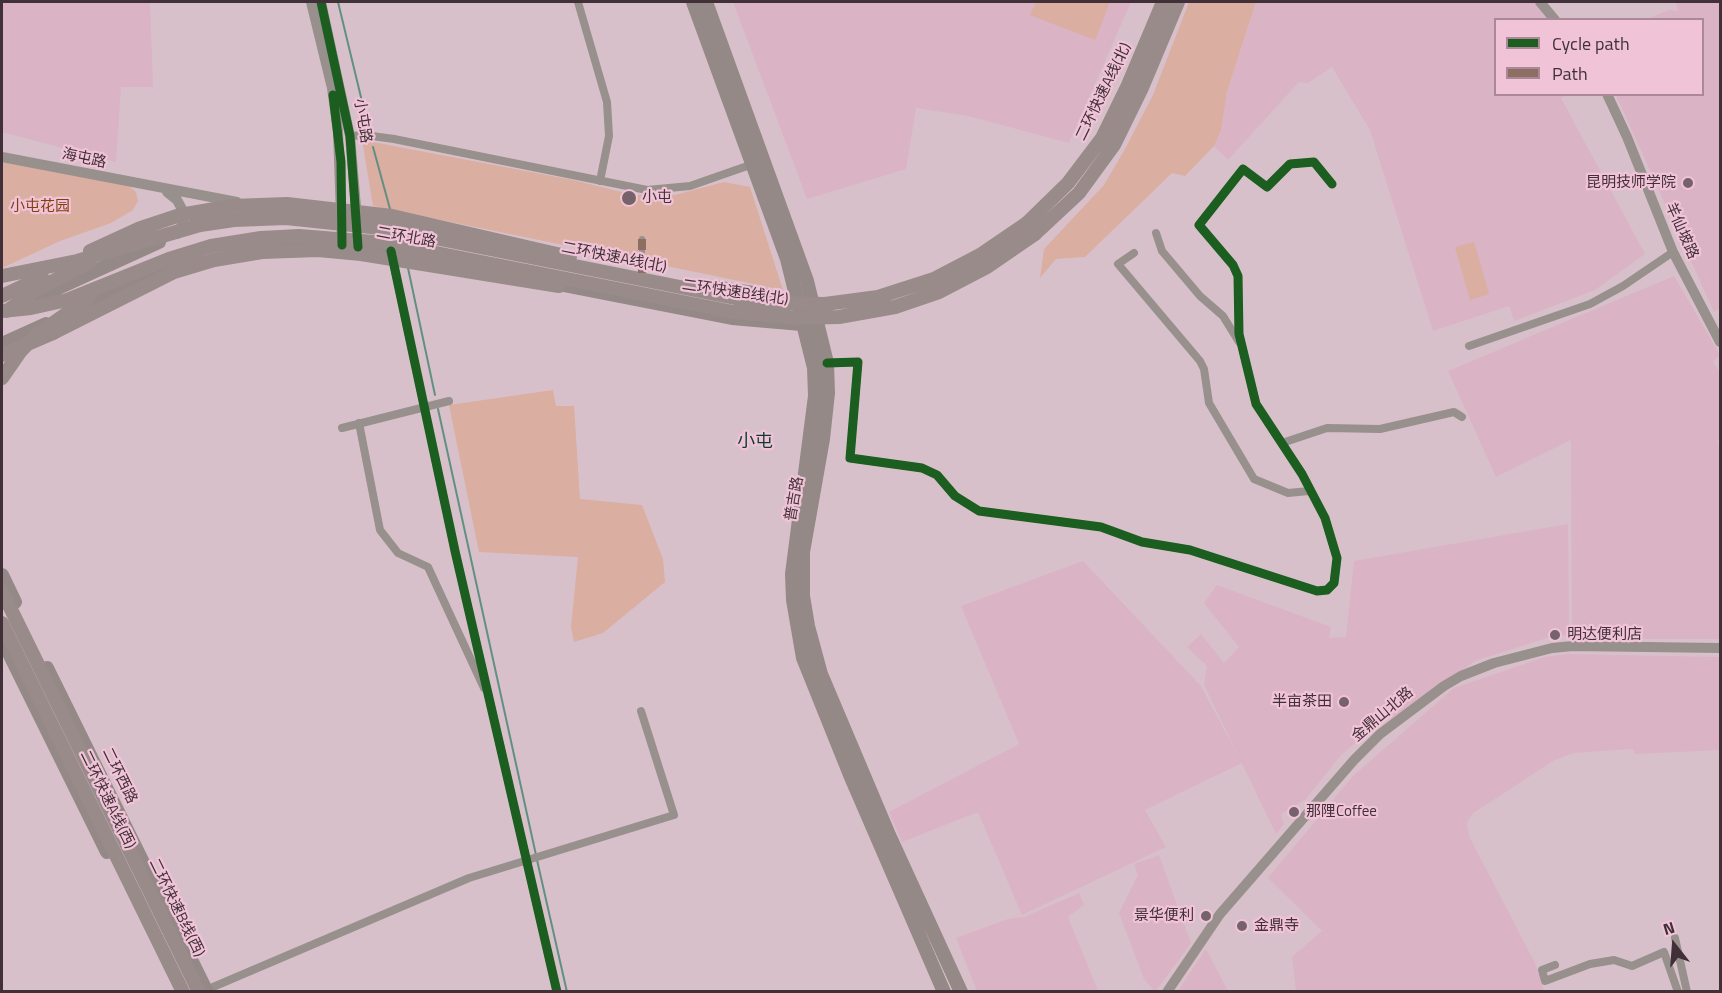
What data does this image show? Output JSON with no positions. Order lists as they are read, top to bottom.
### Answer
{
  "streets": {
    "highway": [
      "二环快速A线(北)",
      "二环快速B线(北)",
      "二环快速A线(西)",
      "二环快速B线(西)"
    ],
    "main road": ["二环北路", "普吉路", "二环西路"],
    "street": [
      "小屯路",
      "海屯路",
      "羊仙坡路",
      "金鼎山北路"
    ]
  },
  "crossings": [
    ["二环快速A线(北)", "二环快速B线(北)"],
    ["小屯路", "海屯路"],
    ["小屯路", "二环北路"],
    ["海屯路", "二环北路"],
    ["二环北路", "普吉路"],
    ["二环西路", "二环快速B线(西)"]
  ],
  "districts": ["小屯"],
  "parks": ["小屯花园"],
  "places": [
    "昆明技师学院",
    "小屯",
    "明达便利店",
    "半亩茶田",
    "那䧉Coffee",
    "景华便利",
    "金鼎寺"
  ],
  "legend": ["Cycle path", "Path"],
  "north": "top"
}
